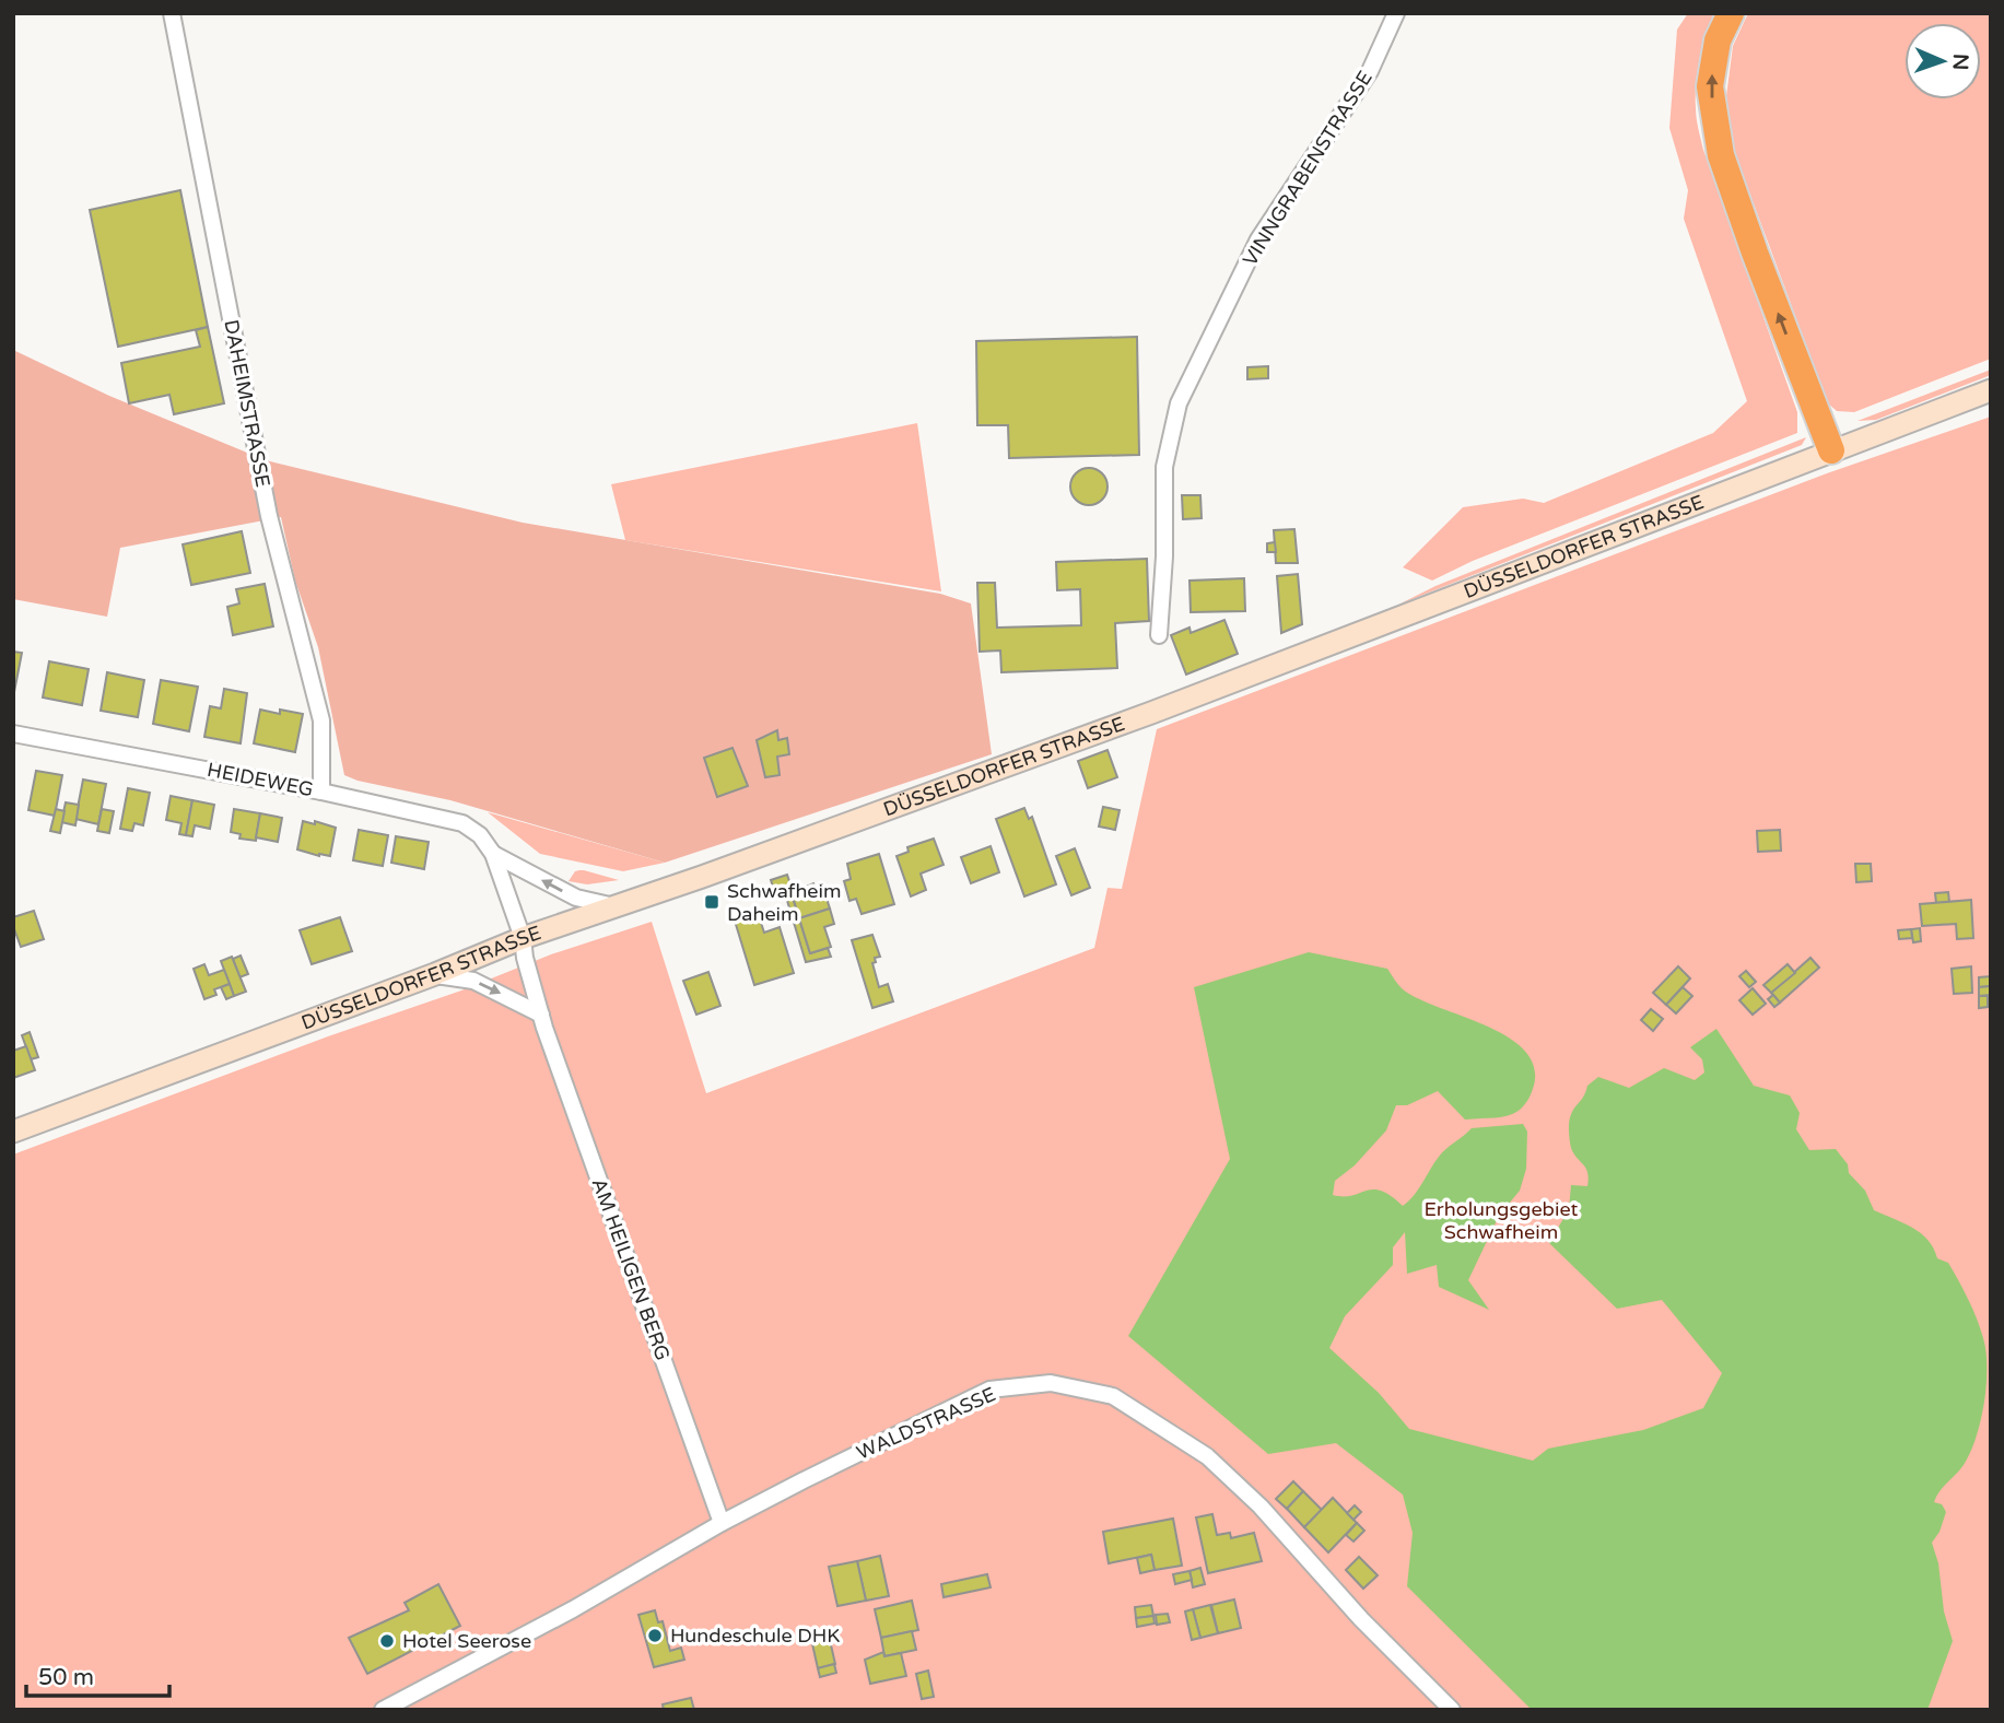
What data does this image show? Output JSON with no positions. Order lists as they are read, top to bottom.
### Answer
{
  "streets": {
    "main road": ["DÜSSELDORFER STRASSE"],
    "street": [
      "VINNGRABENSTRASSE",
      "DAHEIMSTRASSE",
      "HEIDEWEG",
      "AM HEILIGEN BERG",
      "WALDSTRASSE"
    ]
  },
  "crossings": [
    ["DAHEIMSTRASSE", "HEIDEWEG"],
    ["DÜSSELDORFER STRASSE", "HEIDEWEG"],
    ["DÜSSELDORFER STRASSE", "AM HEILIGEN BERG"],
    ["HEIDEWEG", "AM HEILIGEN BERG"],
    ["AM HEILIGEN BERG", "WALDSTRASSE"]
  ],
  "parks": ["Erholungsgebiet Schwafheim"],
  "places": {
    "transit": ["Schwafheim Daheim"],
    "other": ["Hundeschule DHK", "Hotel Seerose"]
  },
  "scale_bar": "50 m",
  "north": "right"
}
